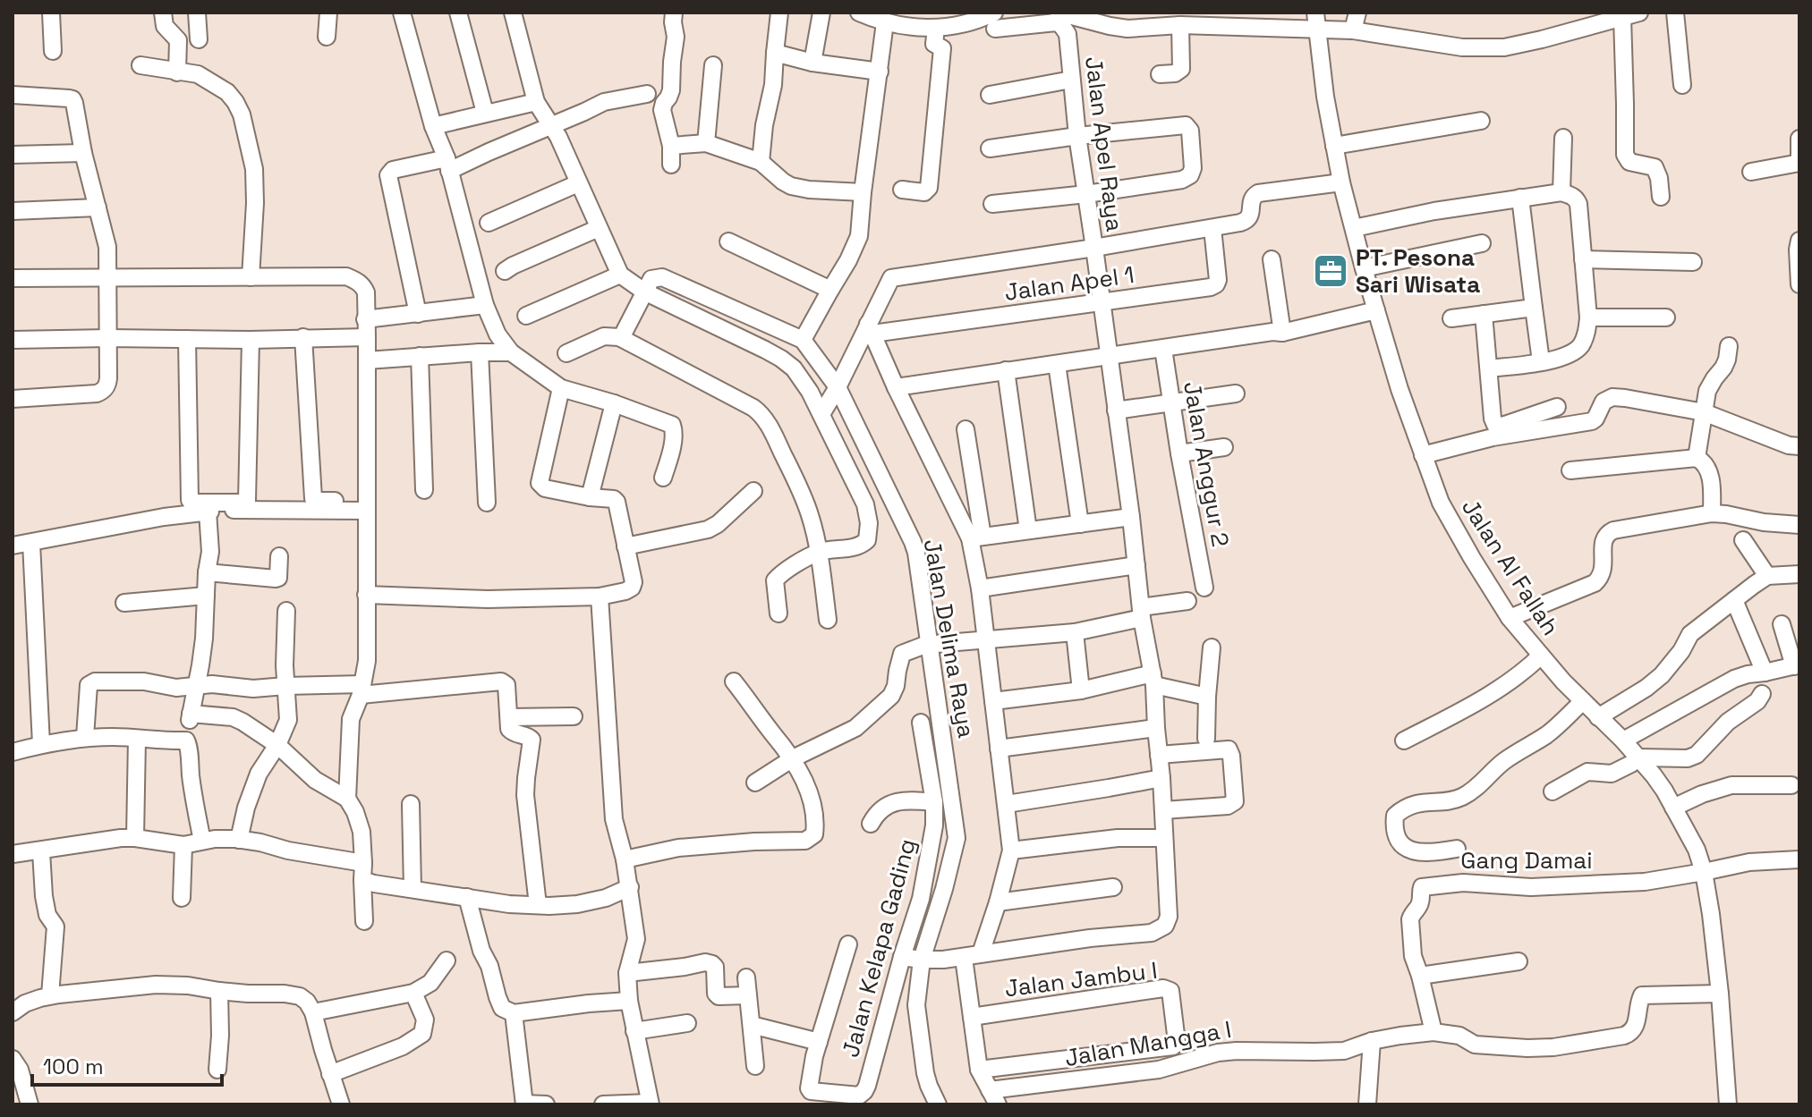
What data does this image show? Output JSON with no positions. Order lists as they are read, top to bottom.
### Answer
{
  "streets": {
    "street": [
      "Jalan Apel Raya",
      "Jalan Apel 1",
      "Jalan Anggur 2",
      "Jalan Al Fallah",
      "Jalan Delima Raya",
      "Gang Damai",
      "Jalan Kelapa Gading",
      "Jalan Jambu I",
      "Jalan Mangga I"
    ]
  },
  "crossings": [
    ["Jalan Apel Raya", "Jalan Apel 1"],
    ["Jalan Apel Raya", "Jalan Delima Raya"],
    ["Jalan Apel Raya", "Jalan Kelapa Gading"],
    ["Jalan Apel 1", "Jalan Delima Raya"],
    ["Jalan Al Fallah", "Gang Damai"],
    ["Jalan Delima Raya", "Jalan Kelapa Gading"]
  ],
  "places": {
    "office": ["PT. Pesona Sari Wisata"]
  },
  "scale_bar": "100 m"
}
